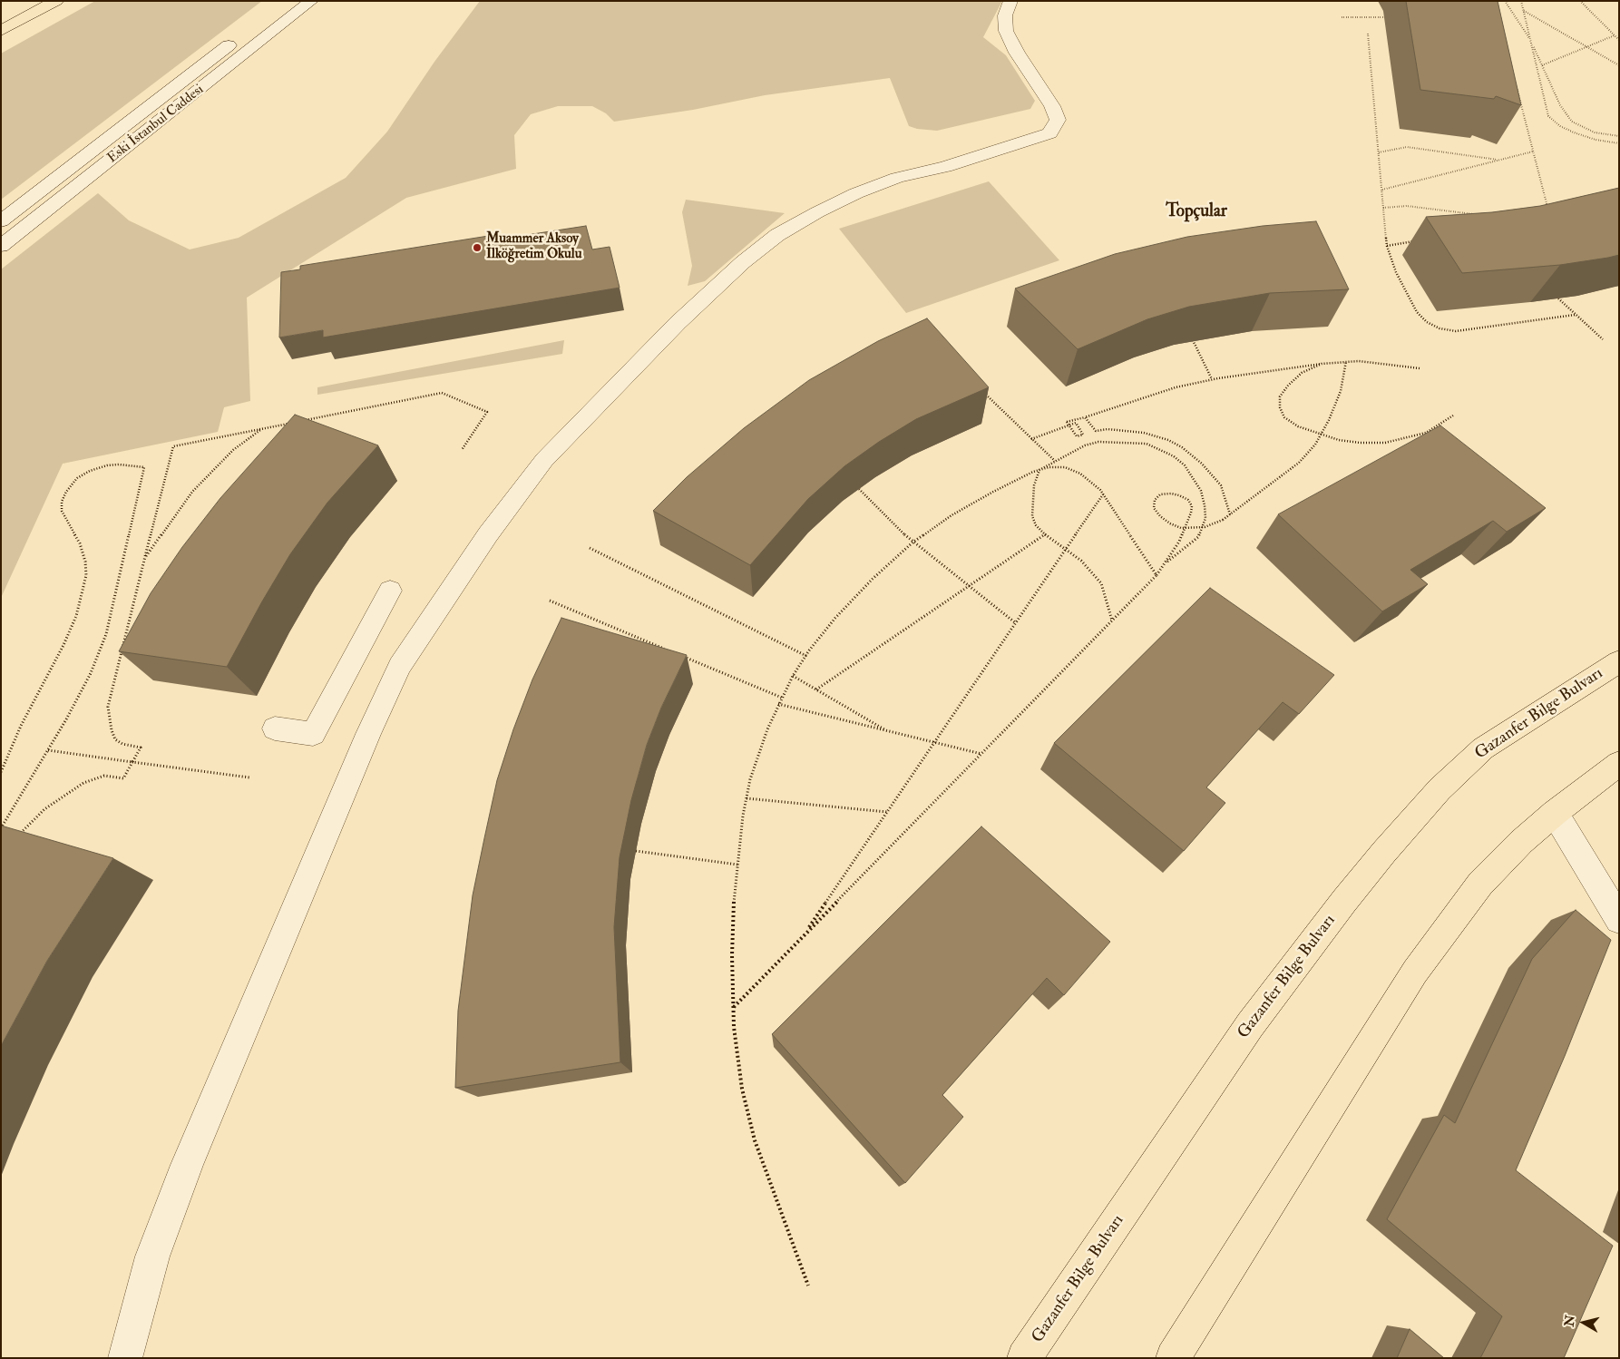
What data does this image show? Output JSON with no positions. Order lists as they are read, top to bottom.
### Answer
{
  "streets": {
    "main road": ["Gazanfer Bilge Bulvarı"],
    "street": ["Eski İstanbul Caddesi"]
  },
  "districts": ["Topçular"],
  "places": ["Muammer Aksoy İlköğretim Okulu"],
  "north": "left"
}
